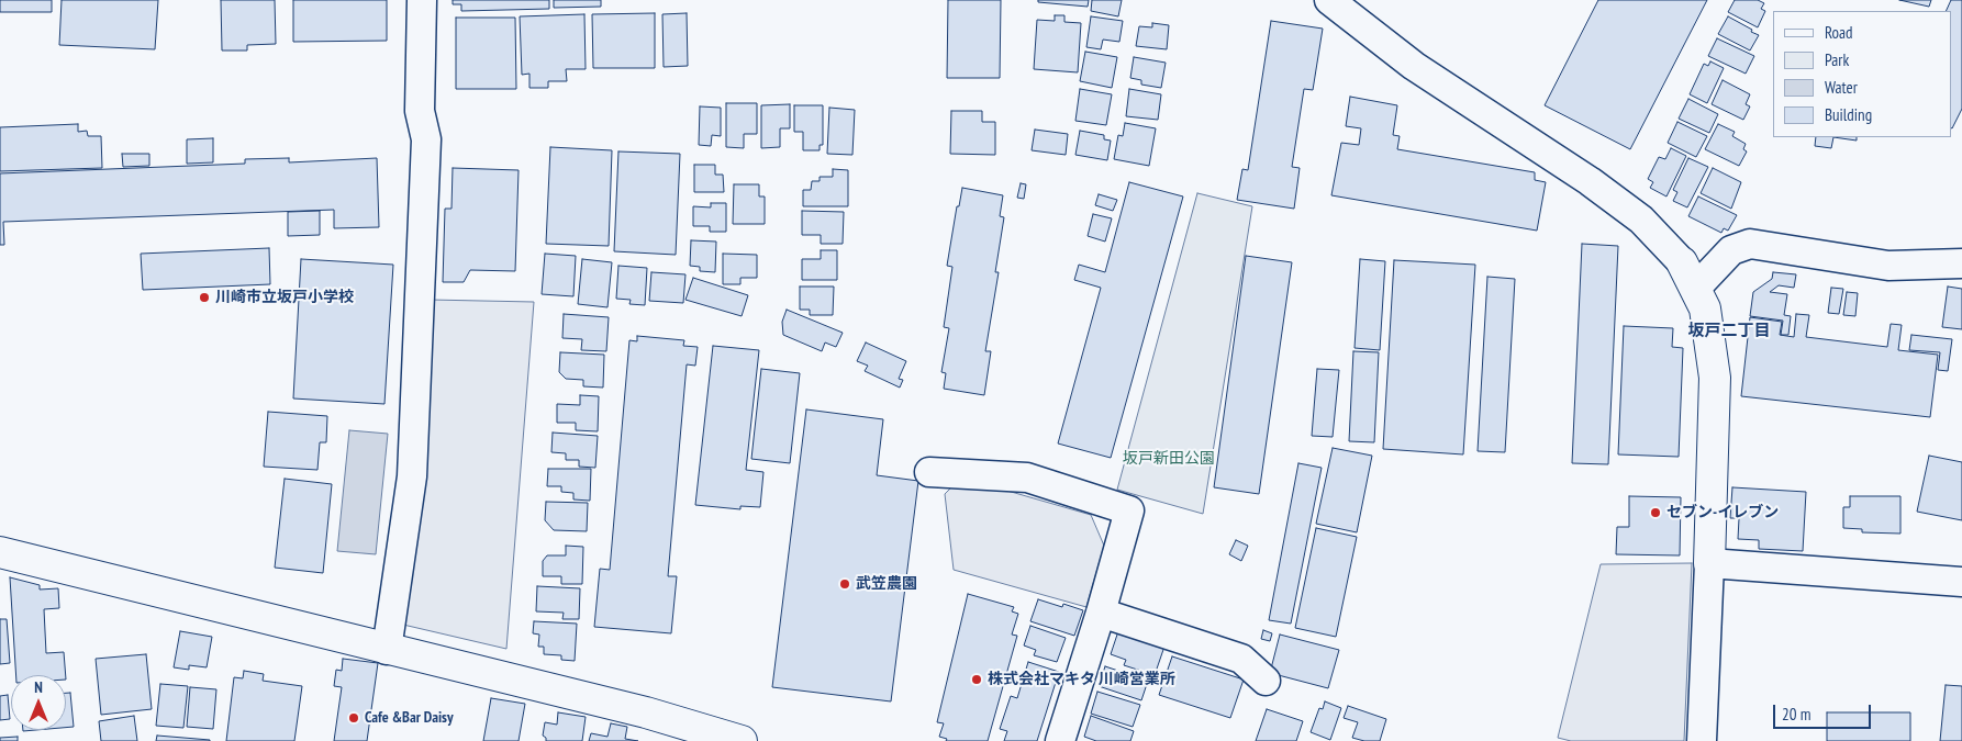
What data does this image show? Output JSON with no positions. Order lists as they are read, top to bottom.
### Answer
{
  "districts": ["坂戸二丁目"],
  "parks": ["坂戸新田公園"],
  "places": [
    "川崎市立坂戸小学校",
    "セブン-イレブン",
    "武笠農園",
    "株式会社マキタ 川崎営業所",
    "Cafe &Bar Daisy"
  ],
  "legend": [
    "Road",
    "Park",
    "Water",
    "Building"
  ],
  "scale_bar": "20 m",
  "north": "top"
}
